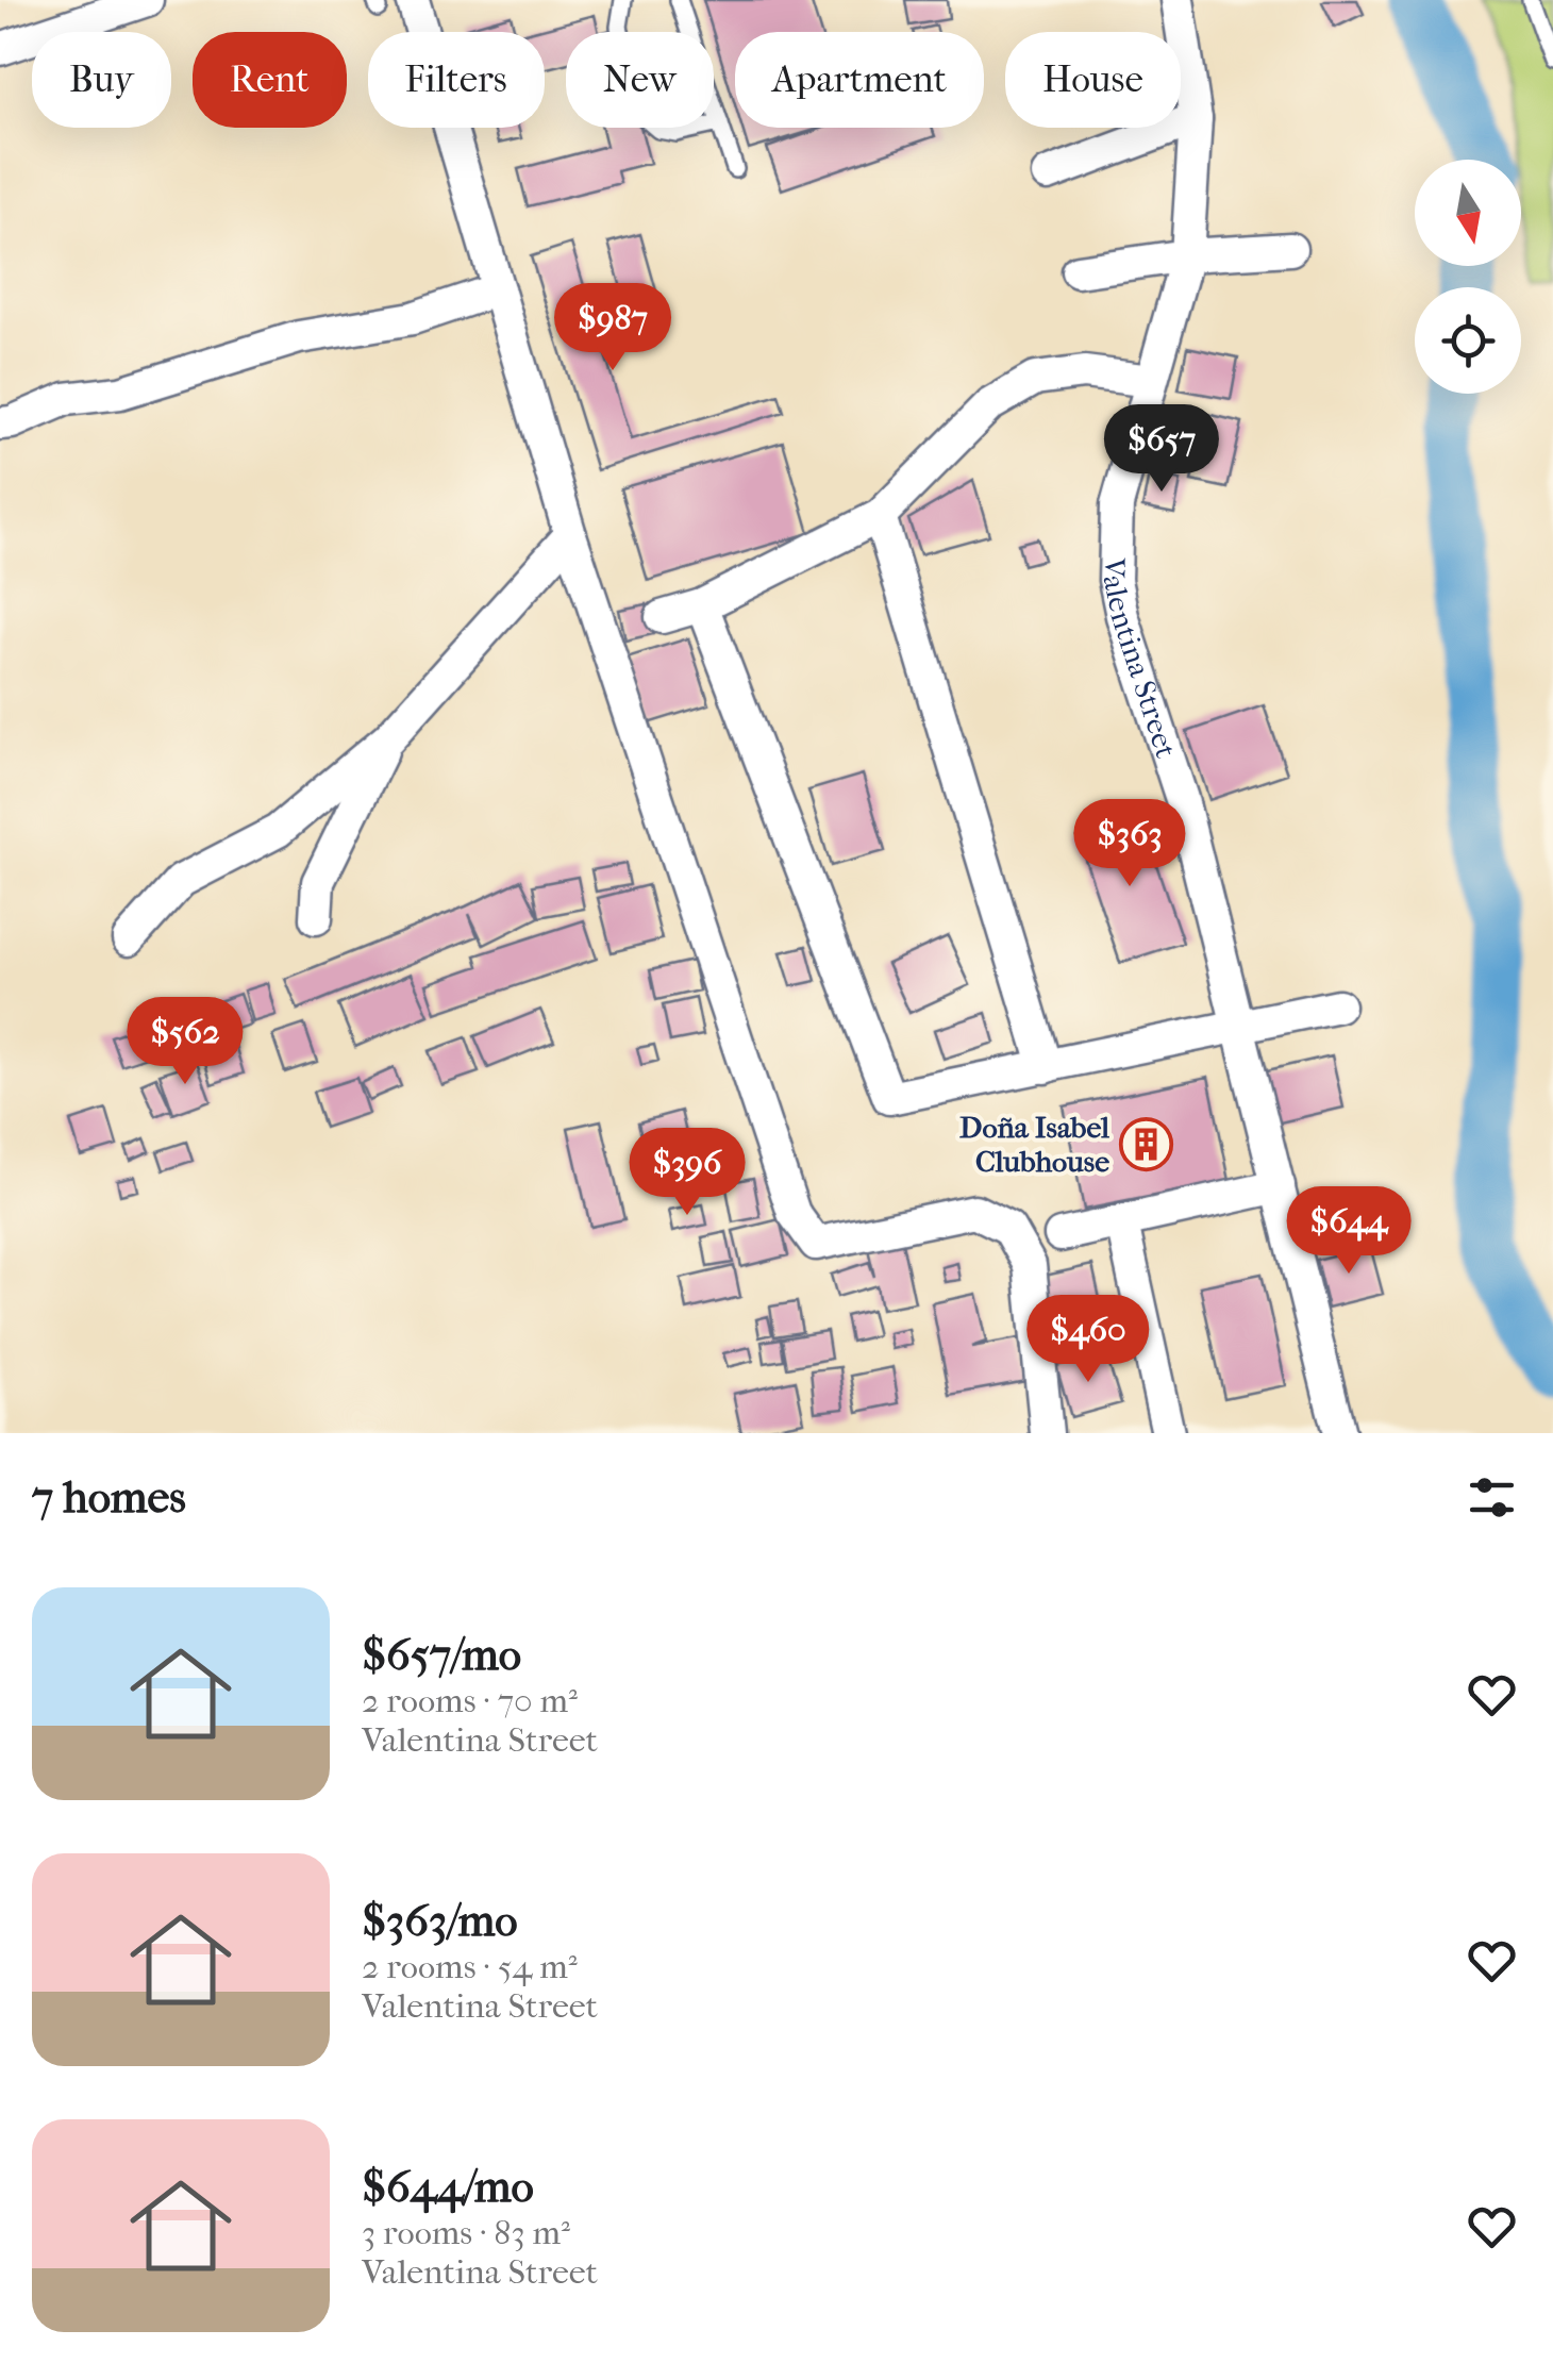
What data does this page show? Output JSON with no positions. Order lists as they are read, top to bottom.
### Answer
{
  "streets": {
    "street": ["Valentina Street"]
  },
  "places": {
    "building": ["Doña Isabel Clubhouse"]
  },
  "north": "bottom",
  "page": {
    "chip": [
      "Buy",
      "Rent",
      "Filters",
      "New",
      "Apartment",
      "House"
    ],
    "price": [
      "$987",
      "$657",
      "$363",
      "$562",
      "$396",
      "$644",
      "$460"
    ],
    "heading": "7 homes",
    "list": [
      {
        "name": "$657/mo",
        "note": "2 rooms · 70 m² · Valentina Street"
      },
      {
        "name": "$363/mo",
        "note": "2 rooms · 54 m² · Valentina Street"
      },
      {
        "name": "$644/mo",
        "note": "3 rooms · 83 m² · Valentina Street"
      }
    ]
  }
}
